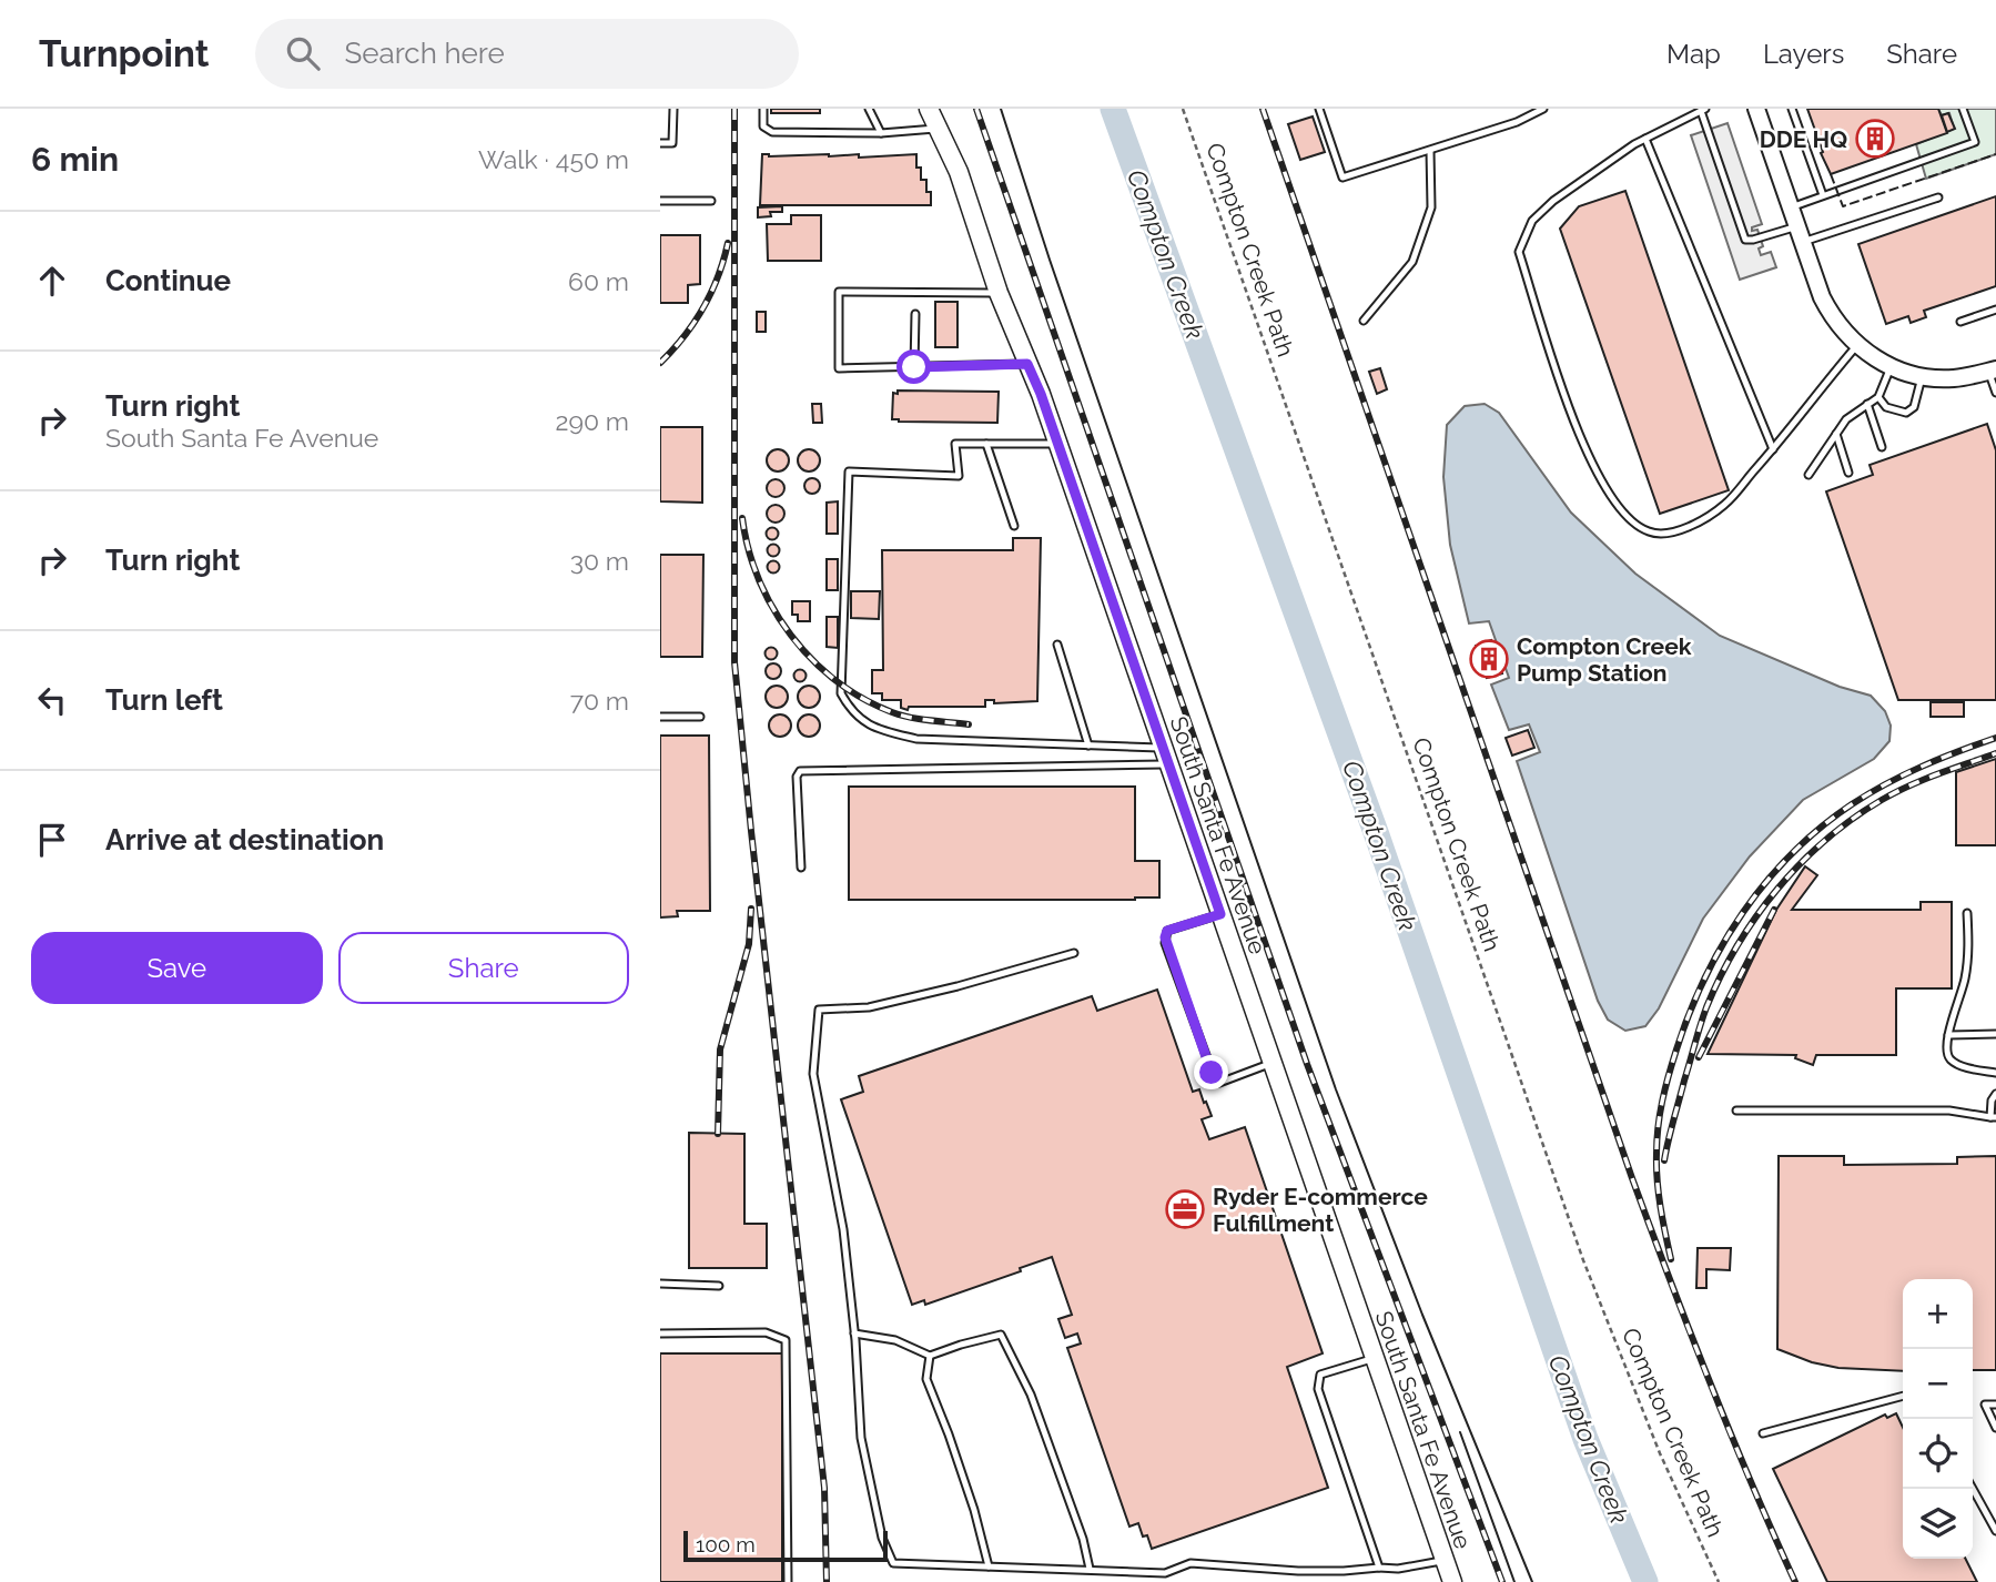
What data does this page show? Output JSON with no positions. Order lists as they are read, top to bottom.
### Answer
{
  "streets": {
    "main road": ["South Santa Fe Avenue"],
    "path": ["Compton Creek Path"]
  },
  "water": ["Compton Creek"],
  "places": {
    "building": ["DDE HQ", "Compton Creek Pump Station"],
    "office": ["Ryder E-commerce Fulfillment"]
  },
  "scale_bar": "100 m",
  "page": {
    "header": "Turnpoint",
    "search": "Search here",
    "nav": ["Map", "Layers", "Share"],
    "heading": ["6 min", "Walk · 450 m"],
    "list": [
      ["Continue", "60 m"],
      ["Turn right", "South Santa Fe Avenue", "290 m"],
      ["Turn right", "30 m"],
      ["Turn left", "70 m"],
      "Arrive at destination"
    ],
    "buttons": ["Save", "Share"],
    "map_buttons": ["+", "−"],
    "scale": "100 m"
  }
}
